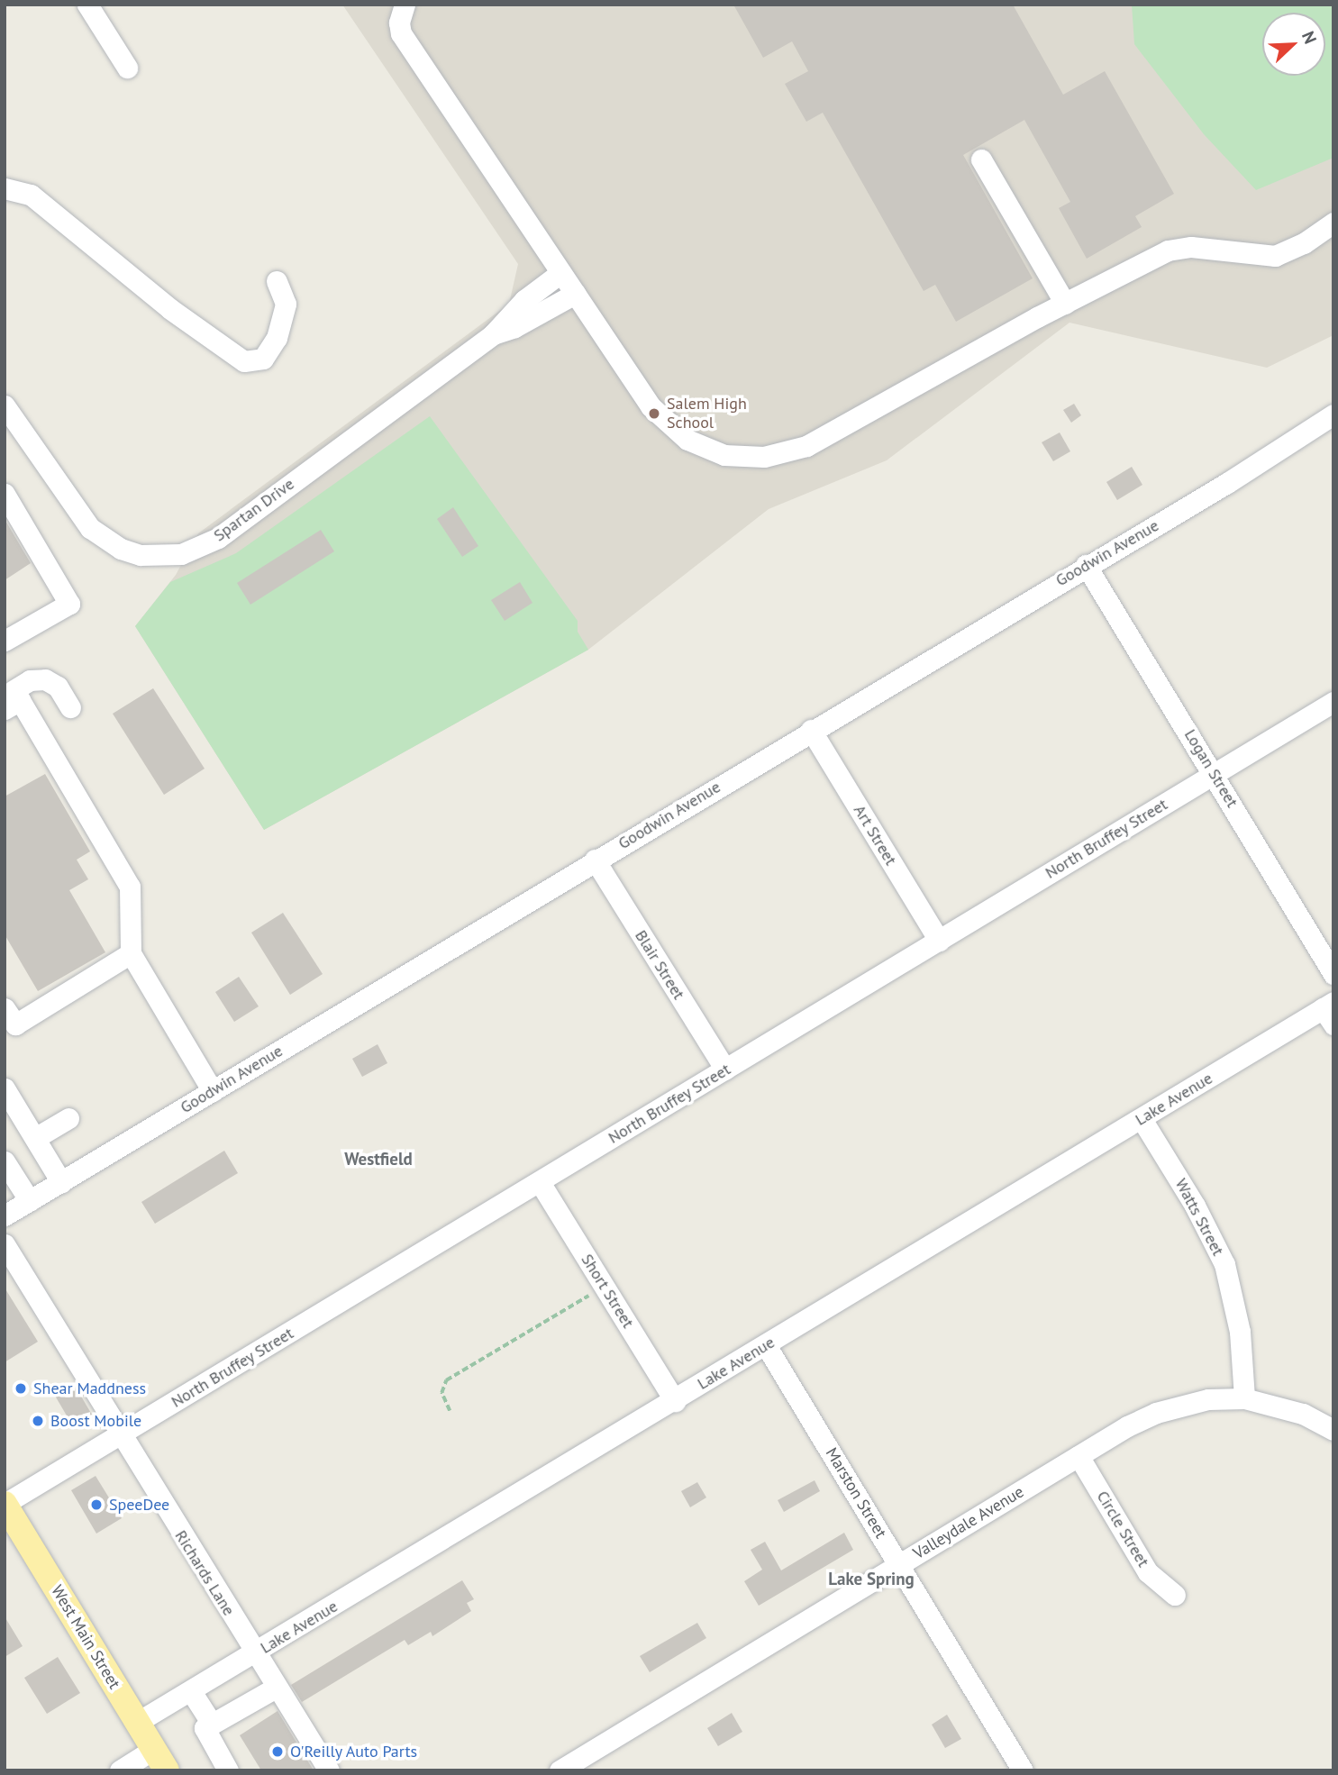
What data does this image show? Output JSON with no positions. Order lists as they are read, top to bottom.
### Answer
{
  "streets": {
    "main road": ["West Main Street"],
    "street": [
      "Spartan Drive",
      "Goodwin Avenue",
      "Logan Street",
      "Art Street",
      "North Bruffey Street",
      "Blair Street",
      "Lake Avenue",
      "Watts Street",
      "Short Street",
      "Marston Street",
      "Valleydale Avenue",
      "Circle Street",
      "Richards Lane"
    ]
  },
  "crossings": [
    ["Goodwin Avenue", "Logan Street"],
    ["Goodwin Avenue", "Art Street"],
    ["Goodwin Avenue", "Blair Street"],
    ["Logan Street", "North Bruffey Street"],
    ["Art Street", "North Bruffey Street"],
    ["North Bruffey Street", "Blair Street"],
    ["North Bruffey Street", "Short Street"],
    ["North Bruffey Street", "Richards Lane"],
    ["North Bruffey Street", "West Main Street"],
    ["Lake Avenue", "Watts Street"],
    ["Lake Avenue", "Short Street"],
    ["Lake Avenue", "Marston Street"],
    ["Lake Avenue", "Richards Lane"],
    ["Lake Avenue", "West Main Street"],
    ["Watts Street", "Valleydale Avenue"],
    ["Marston Street", "Valleydale Avenue"],
    ["Valleydale Avenue", "Circle Street"]
  ],
  "districts": ["Westfield", "Lake Spring"],
  "places": [
    "Salem High School",
    "Shear Maddness",
    "Boost Mobile",
    "SpeeDee",
    "O'Reilly Auto Parts"
  ],
  "north": "top right"
}
